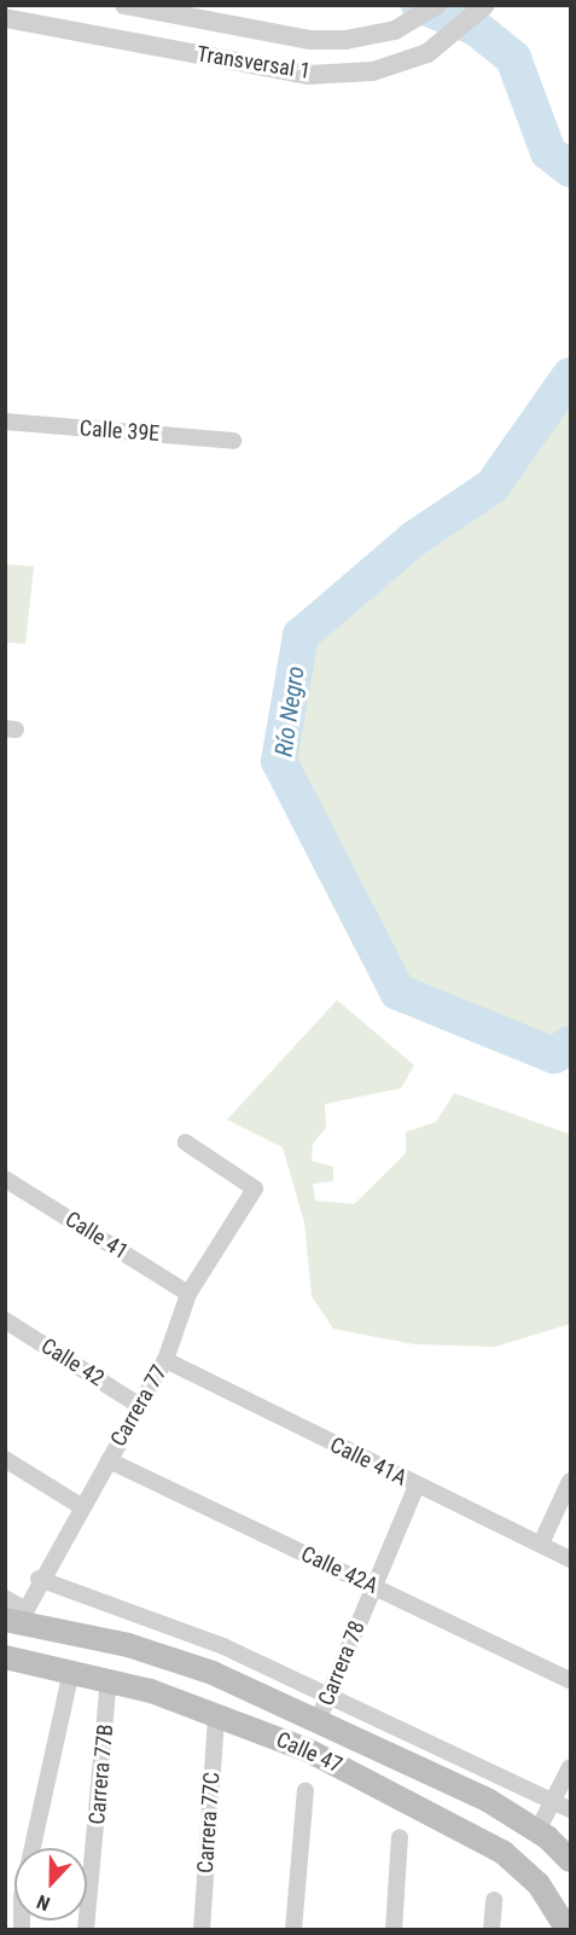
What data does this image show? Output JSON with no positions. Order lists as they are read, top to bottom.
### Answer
{
  "streets": {
    "main road": ["Calle 47"],
    "street": [
      "Transversal 1",
      "Calle 39E",
      "Calle 41",
      "Calle 42",
      "Carrera 77",
      "Calle 41A",
      "Calle 42A",
      "Carrera 78",
      "Carrera 77B",
      "Carrera 77C"
    ]
  },
  "crossings": [
    ["Calle 41", "Carrera 77"],
    ["Calle 42", "Carrera 77"],
    ["Carrera 77", "Calle 41A"],
    ["Carrera 77", "Calle 42A"],
    ["Carrera 77", "Calle 47"],
    ["Calle 41A", "Carrera 78"],
    ["Calle 42A", "Carrera 78"],
    ["Carrera 78", "Calle 47"],
    ["Calle 47", "Carrera 77B"],
    ["Calle 47", "Carrera 77C"]
  ],
  "water": ["Río Negro"],
  "north": "bottom"
}
